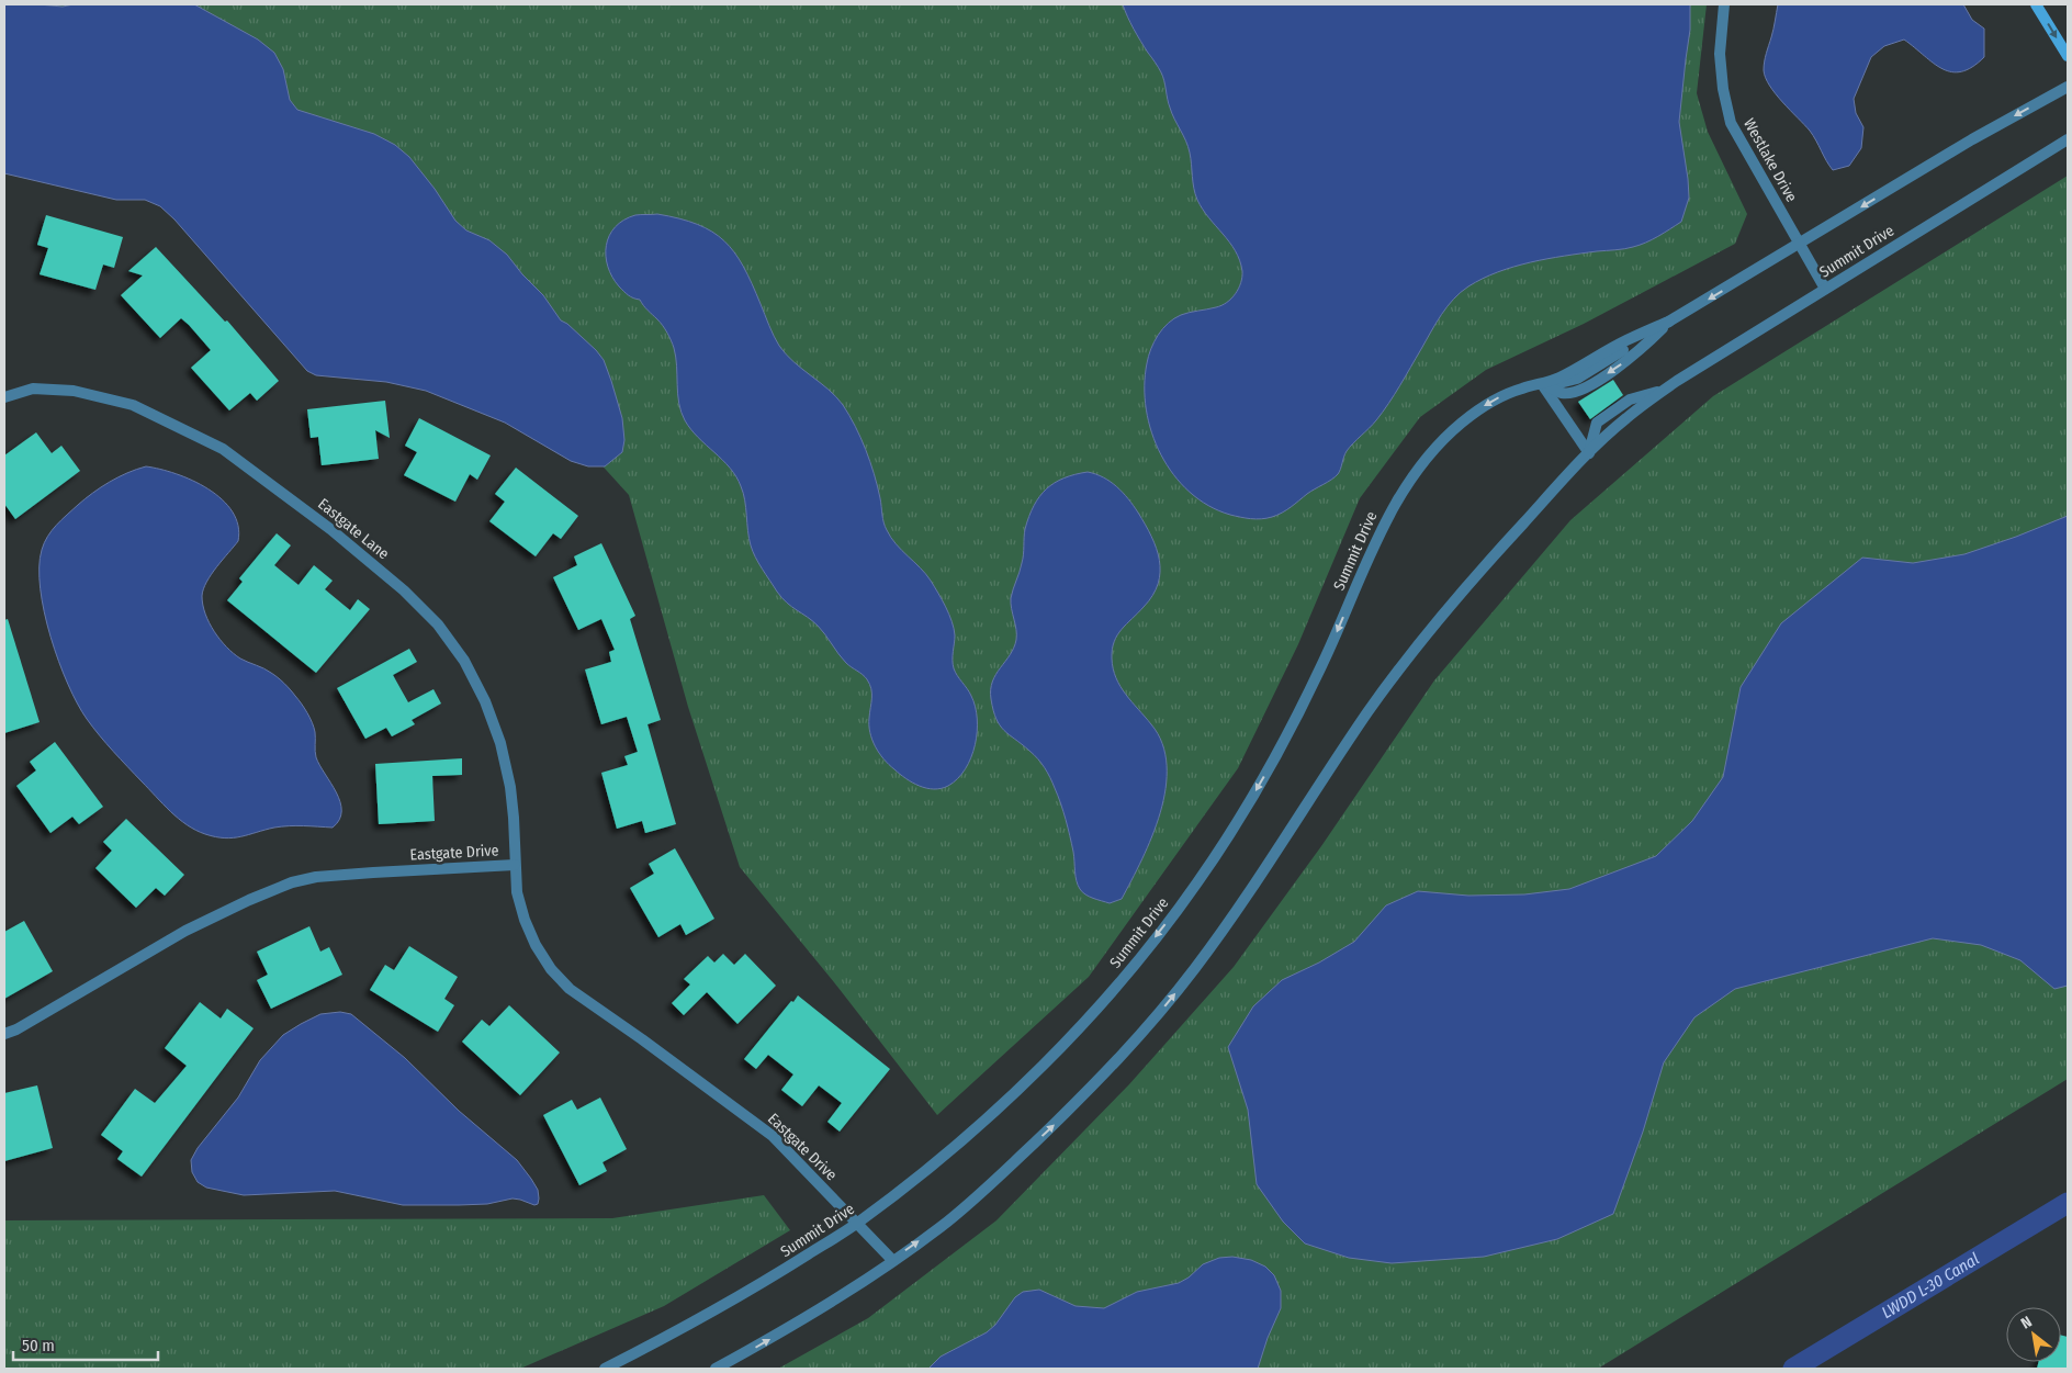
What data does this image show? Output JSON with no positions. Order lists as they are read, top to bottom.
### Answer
{
  "streets": {
    "street": [
      "Westlake Drive",
      "Summit Drive",
      "Eastgate Lane",
      "Eastgate Drive"
    ]
  },
  "crossings": [
    ["Westlake Drive", "Summit Drive"],
    ["Summit Drive", "Eastgate Drive"],
    ["Eastgate Lane", "Eastgate Drive"]
  ],
  "water": ["LWDD L-30 Canal"],
  "scale_bar": "50 m",
  "north": "top left"
}
